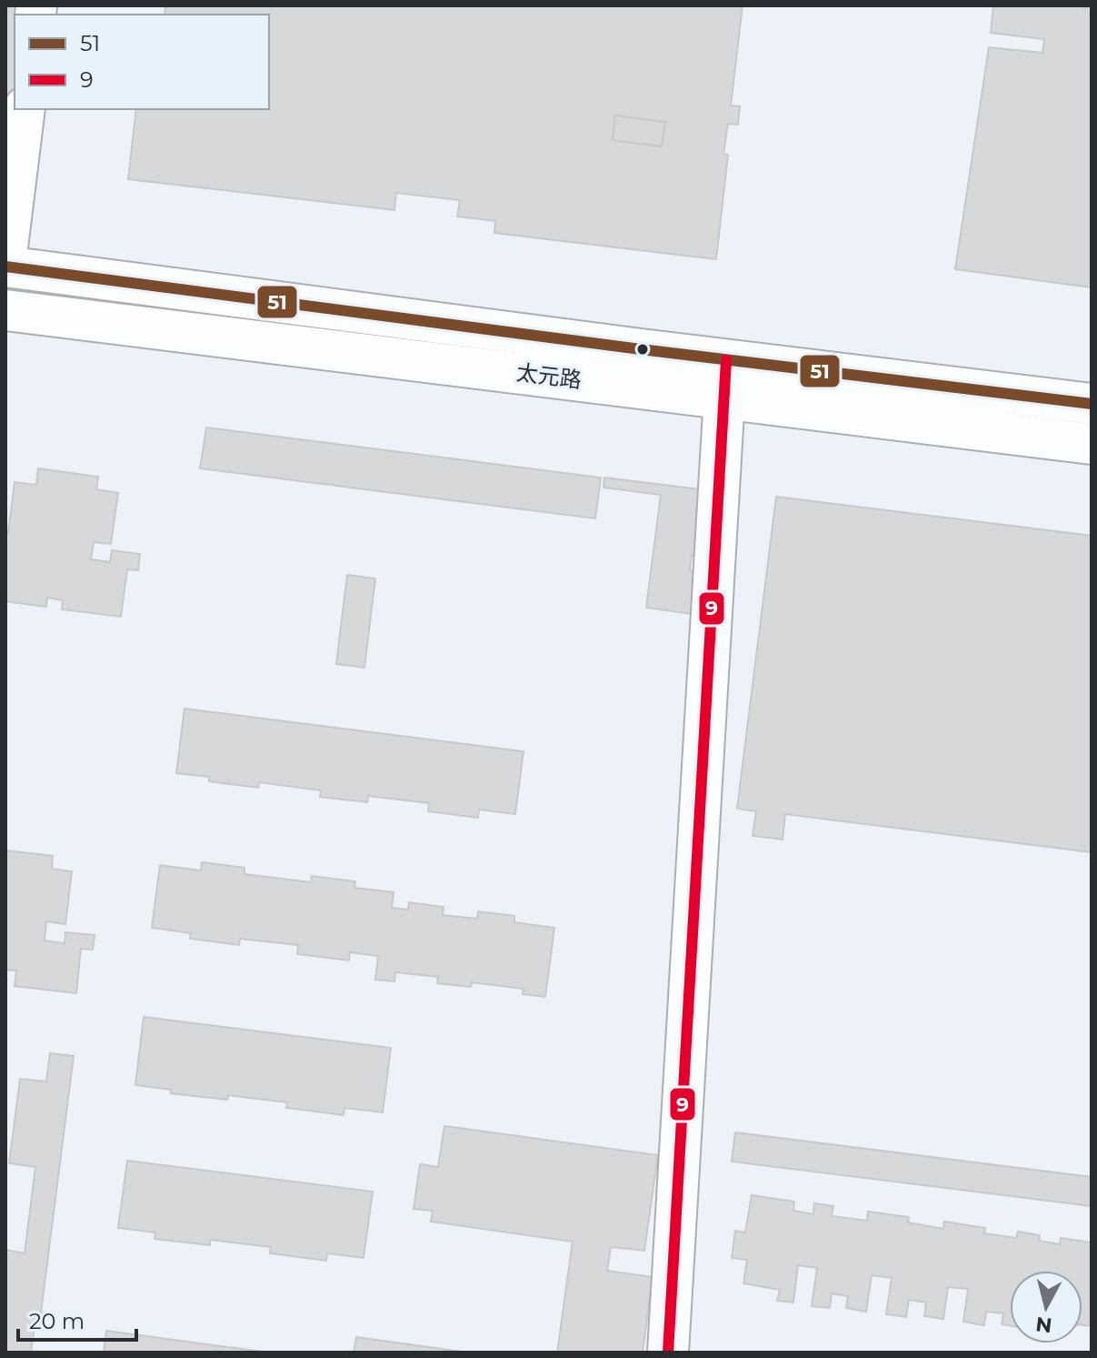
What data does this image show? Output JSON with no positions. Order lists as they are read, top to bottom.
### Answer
{
  "streets": {
    "main road": ["太元路"]
  },
  "lines": ["transit line 51", "transit line 9"],
  "legend": ["51", "9"],
  "scale_bar": "20 m",
  "north": "bottom"
}
